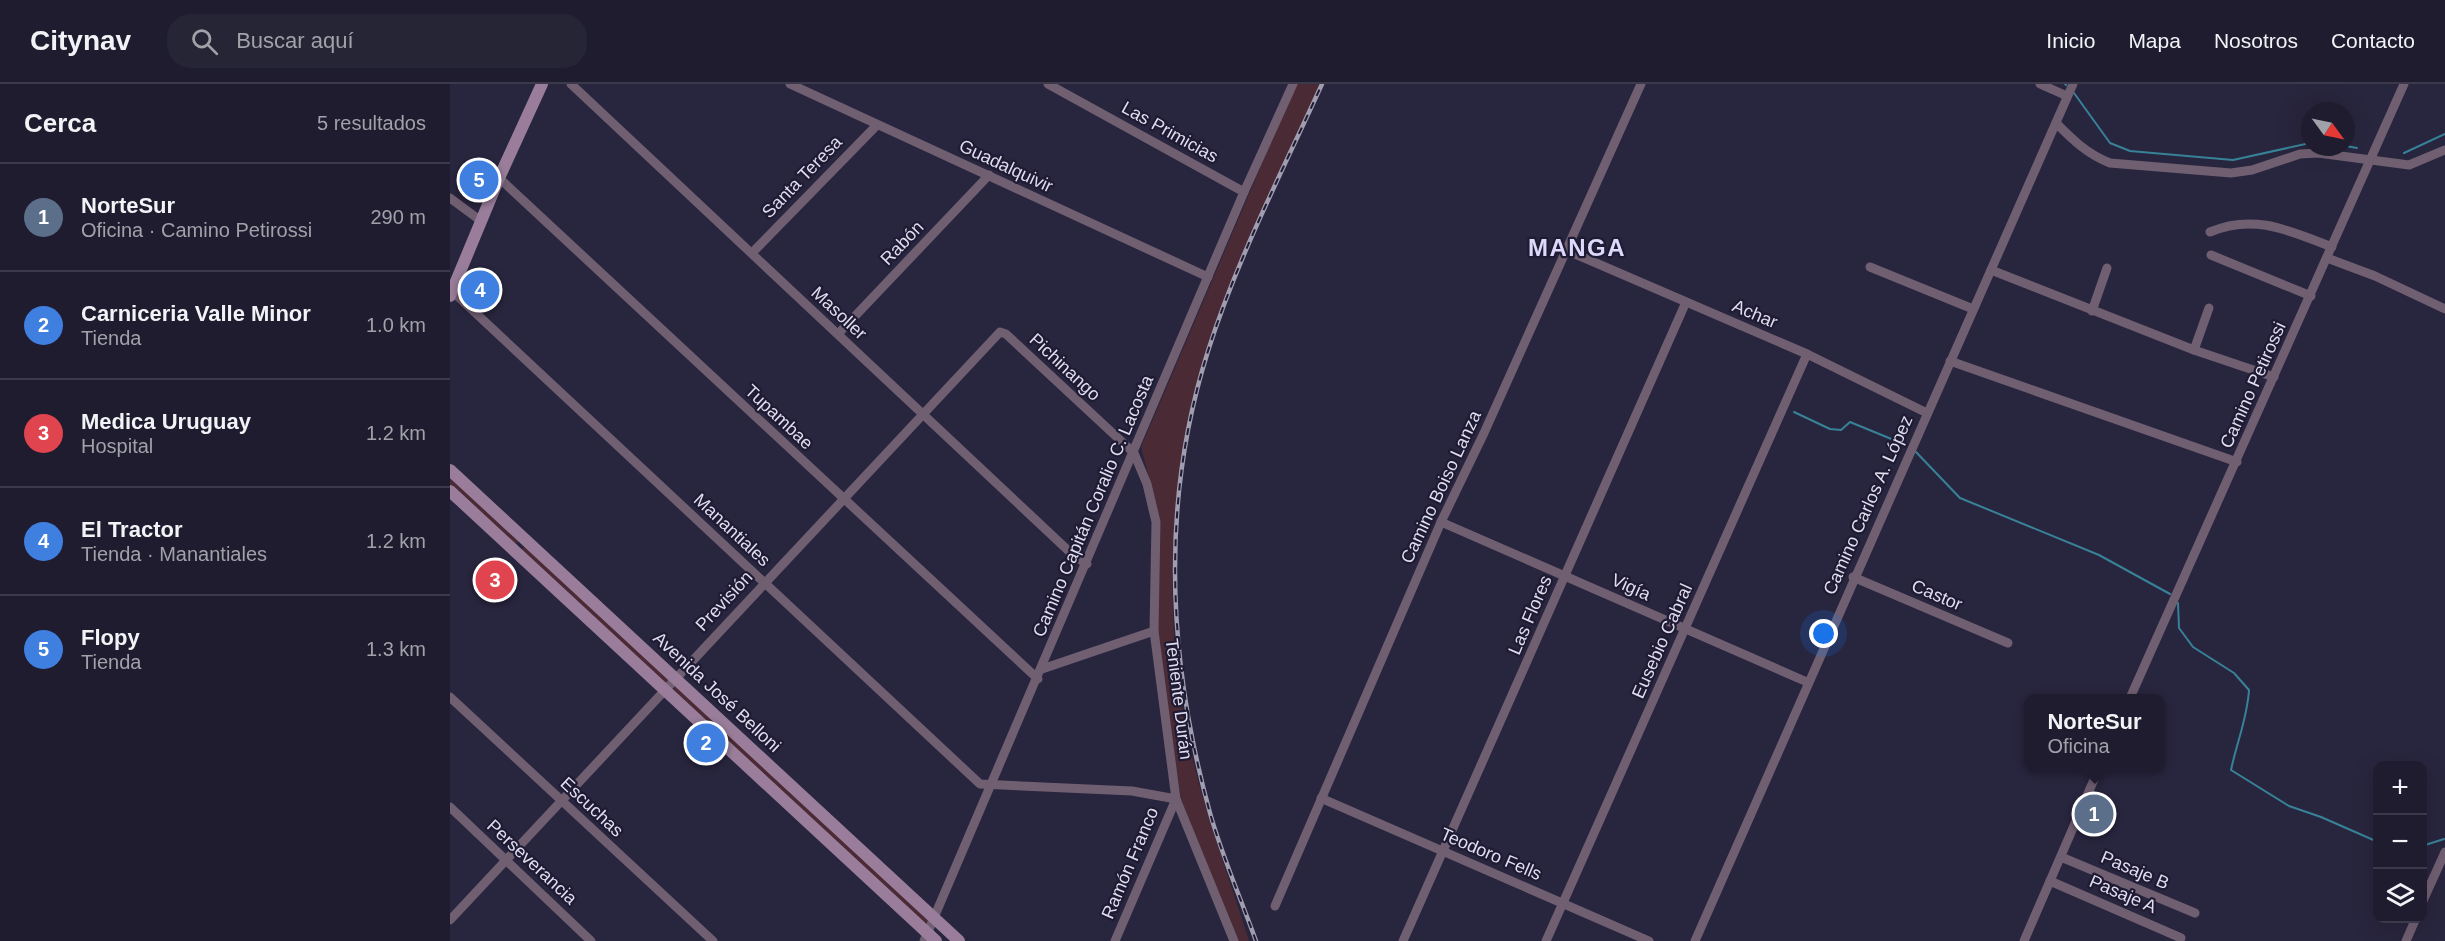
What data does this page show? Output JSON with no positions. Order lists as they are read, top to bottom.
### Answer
{
  "streets": {
    "main road": ["Avenida José Belloni"],
    "street": [
      "Las Primicias",
      "Guadalquivir",
      "Santa Teresa",
      "Rabón",
      "Masoller",
      "Achar",
      "Pichinango",
      "Camino Petirossi",
      "Tupambae",
      "Camino Boiso Lanza",
      "Camino Carlos A. López",
      "Camino Capitán Coralio C. Lacosta",
      "Manantiales",
      "Vigía",
      "Castor",
      "Previsión",
      "Las Flores",
      "Eusebio Cabral",
      "Teniente Durán",
      "Escuchas",
      "Teodoro Fells",
      "Perseverancia",
      "Ramón Franco",
      "Pasaje B",
      "Pasaje A"
    ]
  },
  "crossings": [
    ["Las Primicias", "Camino Capitán Coralio C. Lacosta"],
    ["Guadalquivir", "Santa Teresa"],
    ["Guadalquivir", "Rabón"],
    ["Guadalquivir", "Camino Capitán Coralio C. Lacosta"],
    ["Santa Teresa", "Masoller"],
    ["Rabón", "Masoller"],
    ["Masoller", "Camino Capitán Coralio C. Lacosta"],
    ["Masoller", "Previsión"],
    ["Achar", "Camino Boiso Lanza"],
    ["Achar", "Camino Carlos A. López"],
    ["Achar", "Las Flores"],
    ["Achar", "Eusebio Cabral"],
    ["Pichinango", "Camino Capitán Coralio C. Lacosta"],
    ["Pichinango", "Previsión"],
    ["Pichinango", "Teniente Durán"],
    ["Tupambae", "Camino Capitán Coralio C. Lacosta"],
    ["Tupambae", "Previsión"],
    ["Camino Boiso Lanza", "Vigía"],
    ["Camino Boiso Lanza", "Teodoro Fells"],
    ["Camino Carlos A. López", "Vigía"],
    ["Camino Carlos A. López", "Castor"],
    ["Camino Capitán Coralio C. Lacosta", "Manantiales"],
    ["Camino Capitán Coralio C. Lacosta", "Avenida José Belloni"],
    ["Camino Capitán Coralio C. Lacosta", "Teniente Durán"],
    ["Manantiales", "Previsión"],
    ["Vigía", "Las Flores"],
    ["Vigía", "Eusebio Cabral"],
    ["Previsión", "Avenida José Belloni"],
    ["Previsión", "Escuchas"],
    ["Previsión", "Perseverancia"],
    ["Las Flores", "Teodoro Fells"],
    ["Eusebio Cabral", "Teodoro Fells"],
    ["Teniente Durán", "Ramón Franco"]
  ],
  "districts": ["MANGA"],
  "north": "bottom right",
  "page": {
    "header": "Citynav",
    "search": "Buscar aquí",
    "nav": [
      "Inicio",
      "Mapa",
      "Nosotros",
      "Contacto"
    ],
    "heading": ["Cerca", "5 resultados"],
    "pins": [
      "5",
      "4",
      "3",
      "2",
      "1"
    ],
    "list": [
      {
        "mark": "1",
        "name": "NorteSur",
        "note": "Oficina · Camino Petirossi",
        "value": "290 m"
      },
      {
        "mark": "2",
        "name": "Carniceria Valle Minor",
        "note": "Tienda",
        "value": "1.0 km"
      },
      {
        "mark": "3",
        "name": "Medica Uruguay",
        "note": "Hospital",
        "value": "1.2 km"
      },
      {
        "mark": "4",
        "name": "El Tractor",
        "note": "Tienda · Manantiales",
        "value": "1.2 km"
      },
      {
        "mark": "5",
        "name": "Flopy",
        "note": "Tienda",
        "value": "1.3 km"
      }
    ],
    "popup": ["NorteSur", "Oficina"],
    "map_buttons": ["+", "−"]
  }
}
